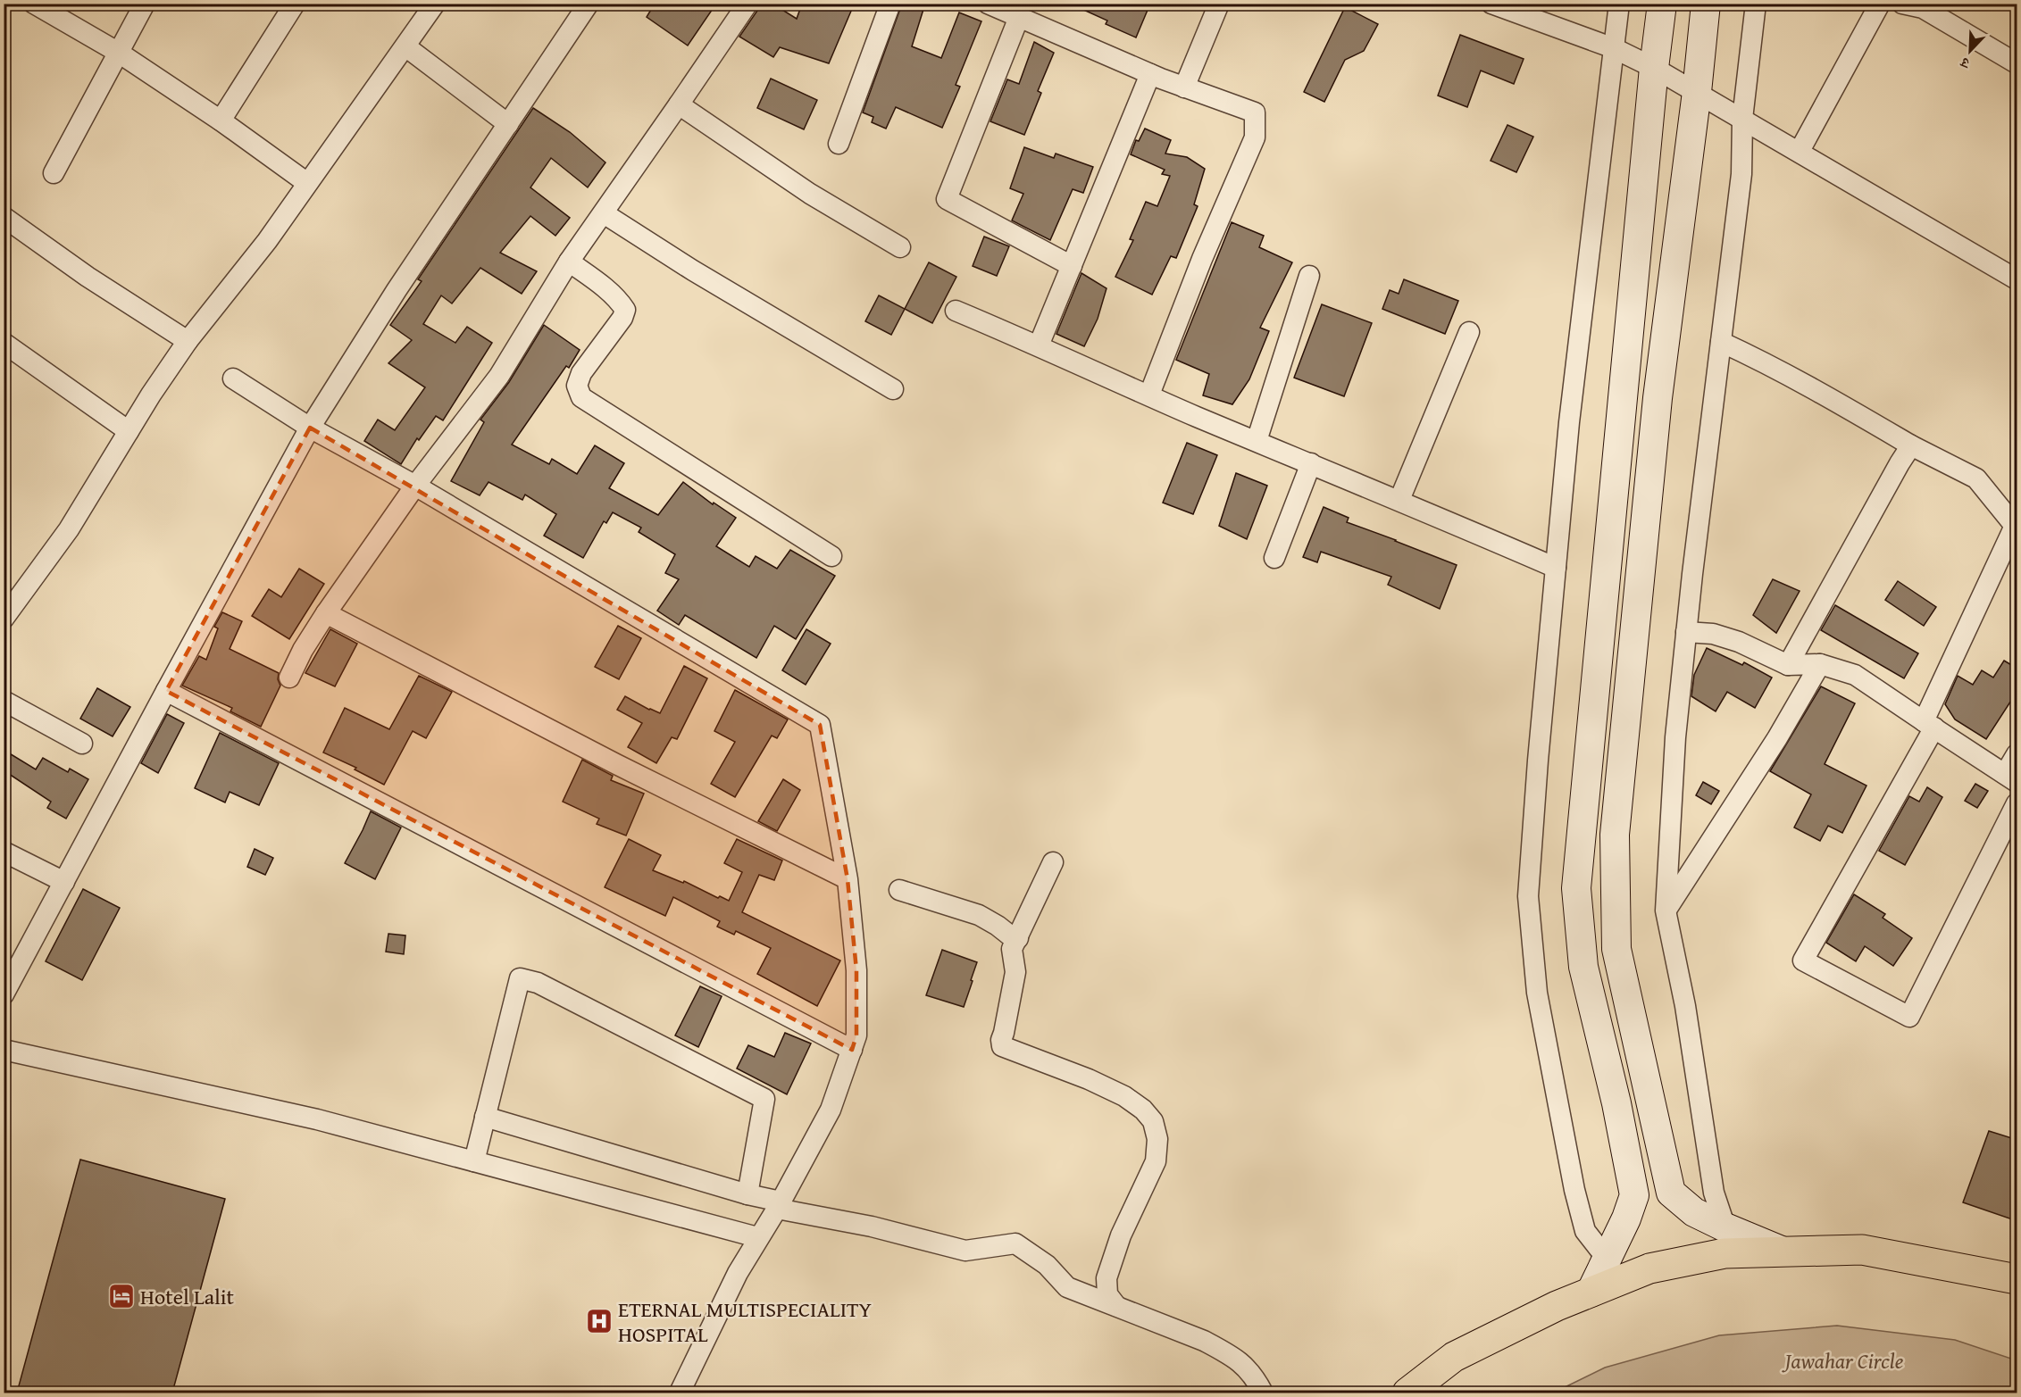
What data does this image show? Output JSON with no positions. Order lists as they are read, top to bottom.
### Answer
{
  "parks": ["Jawahar Circle"],
  "places": {
    "hotel": ["Hotel Lalit"],
    "hospital": ["ETERNAL MULTISPECIALITY HOSPITAL"]
  },
  "north": "bottom left"
}
